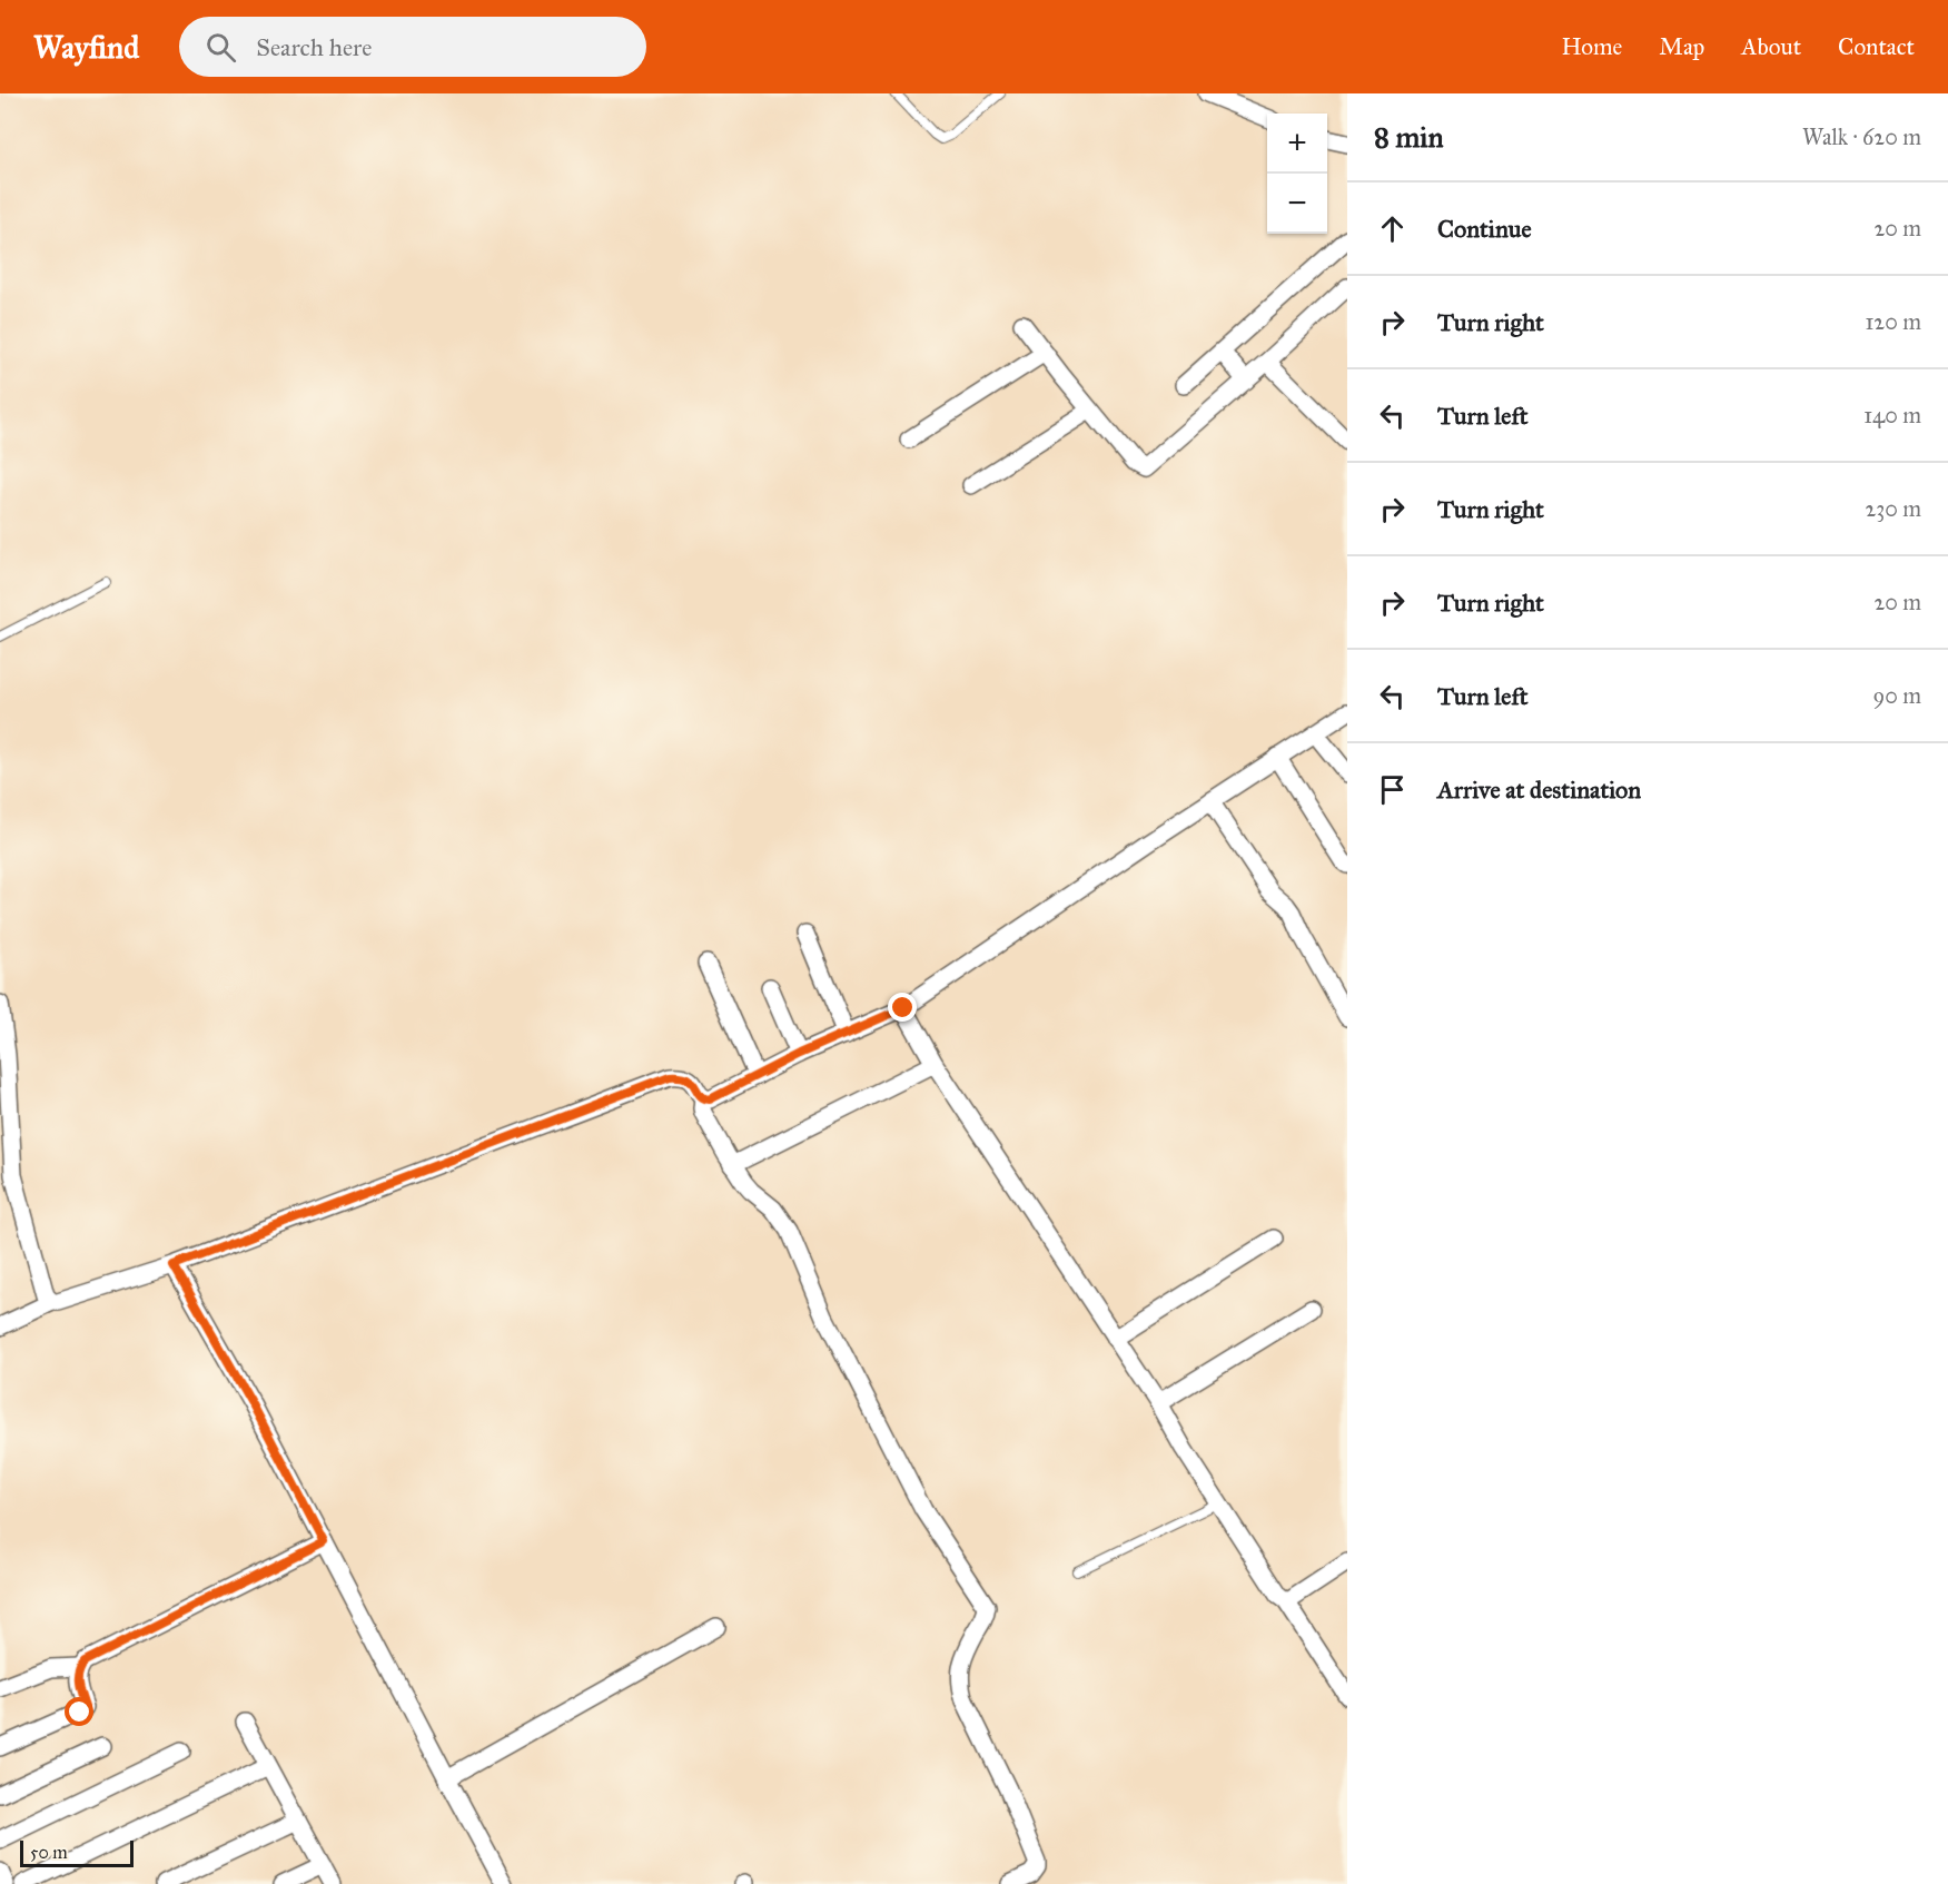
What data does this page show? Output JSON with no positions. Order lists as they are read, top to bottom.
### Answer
{
  "scale_bar": "50 m",
  "page": {
    "header": "Wayfind",
    "search": "Search here",
    "nav": [
      "Home",
      "Map",
      "About",
      "Contact"
    ],
    "heading": ["8 min", "Walk · 620 m"],
    "map_buttons": ["+", "−"],
    "list": [
      ["Continue", "20 m"],
      ["Turn right", "120 m"],
      ["Turn left", "140 m"],
      ["Turn right", "230 m"],
      ["Turn right", "20 m"],
      ["Turn left", "90 m"],
      "Arrive at destination"
    ],
    "scale": "50 m"
  }
}
